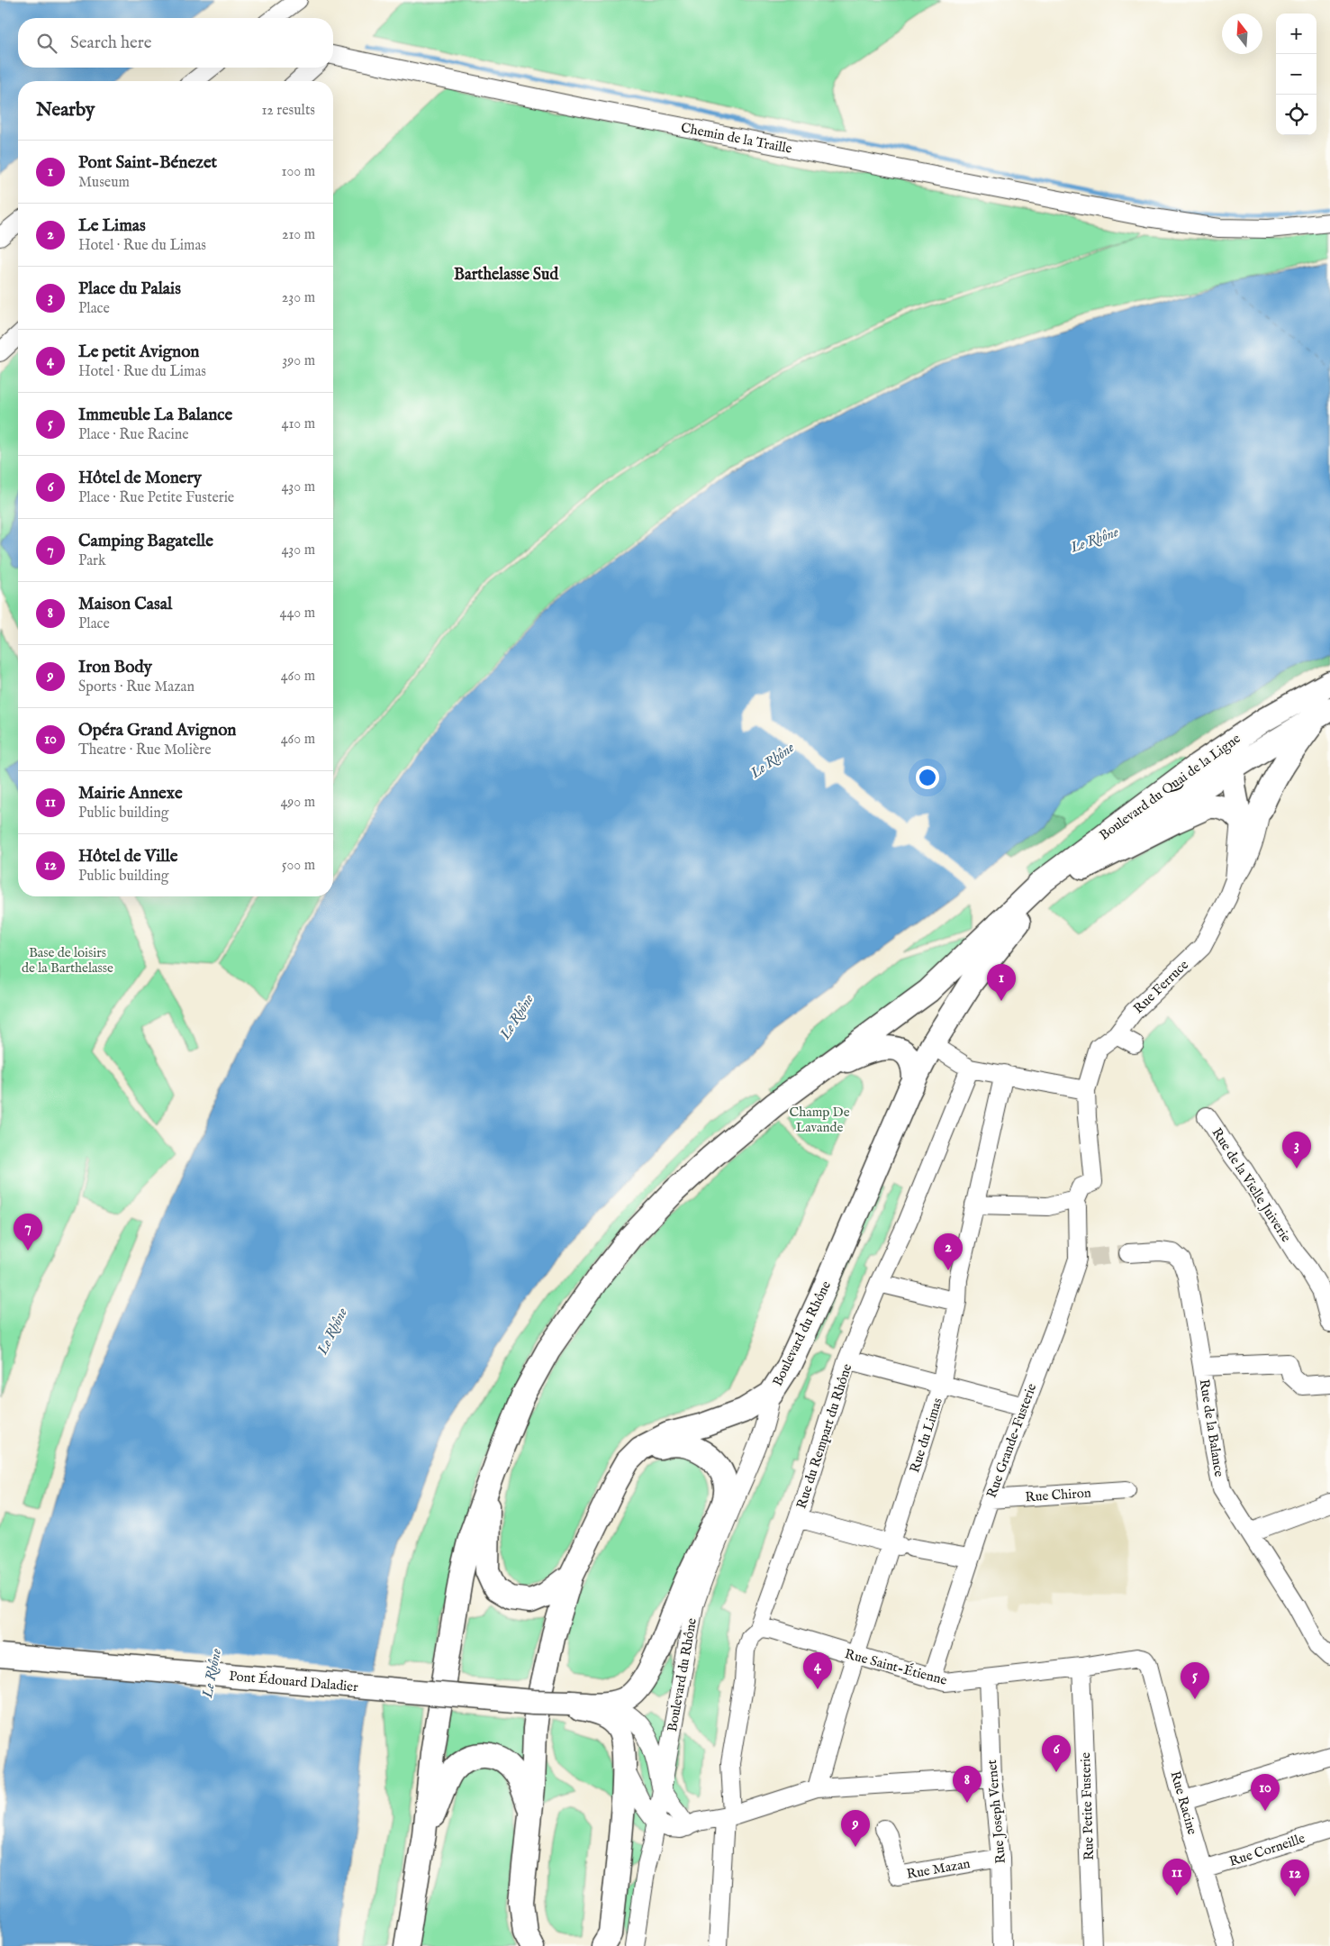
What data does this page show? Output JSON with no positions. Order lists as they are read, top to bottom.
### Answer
{
  "streets": {
    "main road": ["Boulevard du Quai de la Ligne", "Boulevard du Rhône", "Pont Édouard Daladier"],
    "street": [
      "Chemin de la Traille",
      "Rue Ferruce",
      "Rue de la Vielle Juiverie",
      "Rue de la Balance",
      "Rue du Limas",
      "Rue du Rempart du Rhône",
      "Rue Grande-Fusterie",
      "Rue Chiron",
      "Rue Saint-Étienne",
      "Rue Racine",
      "Rue Petite Fusterie",
      "Rue Joseph Vernet",
      "Rue Corneille",
      "Rue Mazan"
    ]
  },
  "crossings": [
    ["Boulevard du Quai de la Ligne", "Boulevard du Rhône"],
    ["Rue Ferruce", "Rue Grande-Fusterie"],
    ["Boulevard du Rhône", "Pont Édouard Daladier"],
    ["Rue du Limas", "Rue Saint-Étienne"],
    ["Rue du Rempart du Rhône", "Rue Saint-Étienne"],
    ["Rue Grande-Fusterie", "Rue Chiron"],
    ["Rue Grande-Fusterie", "Rue Saint-Étienne"],
    ["Rue Saint-Étienne", "Rue Racine"],
    ["Rue Saint-Étienne", "Rue Petite Fusterie"],
    ["Rue Saint-Étienne", "Rue Joseph Vernet"],
    ["Rue Racine", "Rue Corneille"],
    ["Rue Joseph Vernet", "Rue Mazan"]
  ],
  "districts": ["Barthelasse Sud"],
  "water": ["Le Rhône"],
  "parks": ["Base de loisirs de la Barthelasse", "Champ De Lavande"],
  "north": "top",
  "page": {
    "map_buttons": ["+", "−"],
    "search": "Search here",
    "heading": ["Nearby", "12 results"],
    "list": [
      {
        "mark": "1",
        "name": "Pont Saint-Bénezet",
        "note": "Museum",
        "value": "100 m"
      },
      {
        "mark": "2",
        "name": "Le Limas",
        "note": "Hotel · Rue du Limas",
        "value": "210 m"
      },
      {
        "mark": "3",
        "name": "Place du Palais",
        "note": "Place",
        "value": "230 m"
      },
      {
        "mark": "4",
        "name": "Le petit Avignon",
        "note": "Hotel · Rue du Limas",
        "value": "390 m"
      },
      {
        "mark": "5",
        "name": "Immeuble La Balance",
        "note": "Place · Rue Racine",
        "value": "410 m"
      },
      {
        "mark": "6",
        "name": "Hôtel de Monery",
        "note": "Place · Rue Petite Fusterie",
        "value": "430 m"
      },
      {
        "mark": "7",
        "name": "Camping Bagatelle",
        "note": "Park",
        "value": "430 m"
      },
      {
        "mark": "8",
        "name": "Maison Casal",
        "note": "Place",
        "value": "440 m"
      },
      {
        "mark": "9",
        "name": "Iron Body",
        "note": "Sports · Rue Mazan",
        "value": "460 m"
      },
      {
        "mark": "10",
        "name": "Opéra Grand Avignon",
        "note": "Theatre · Rue Molière",
        "value": "460 m"
      },
      {
        "mark": "11",
        "name": "Mairie Annexe",
        "note": "Public building",
        "value": "490 m"
      },
      {
        "mark": "12",
        "name": "Hôtel de Ville",
        "note": "Public building",
        "value": "500 m"
      }
    ],
    "pins": [
      "1",
      "3",
      "7",
      "2",
      "4",
      "5",
      "6",
      "8",
      "10",
      "9",
      "11",
      "12"
    ]
  }
}
